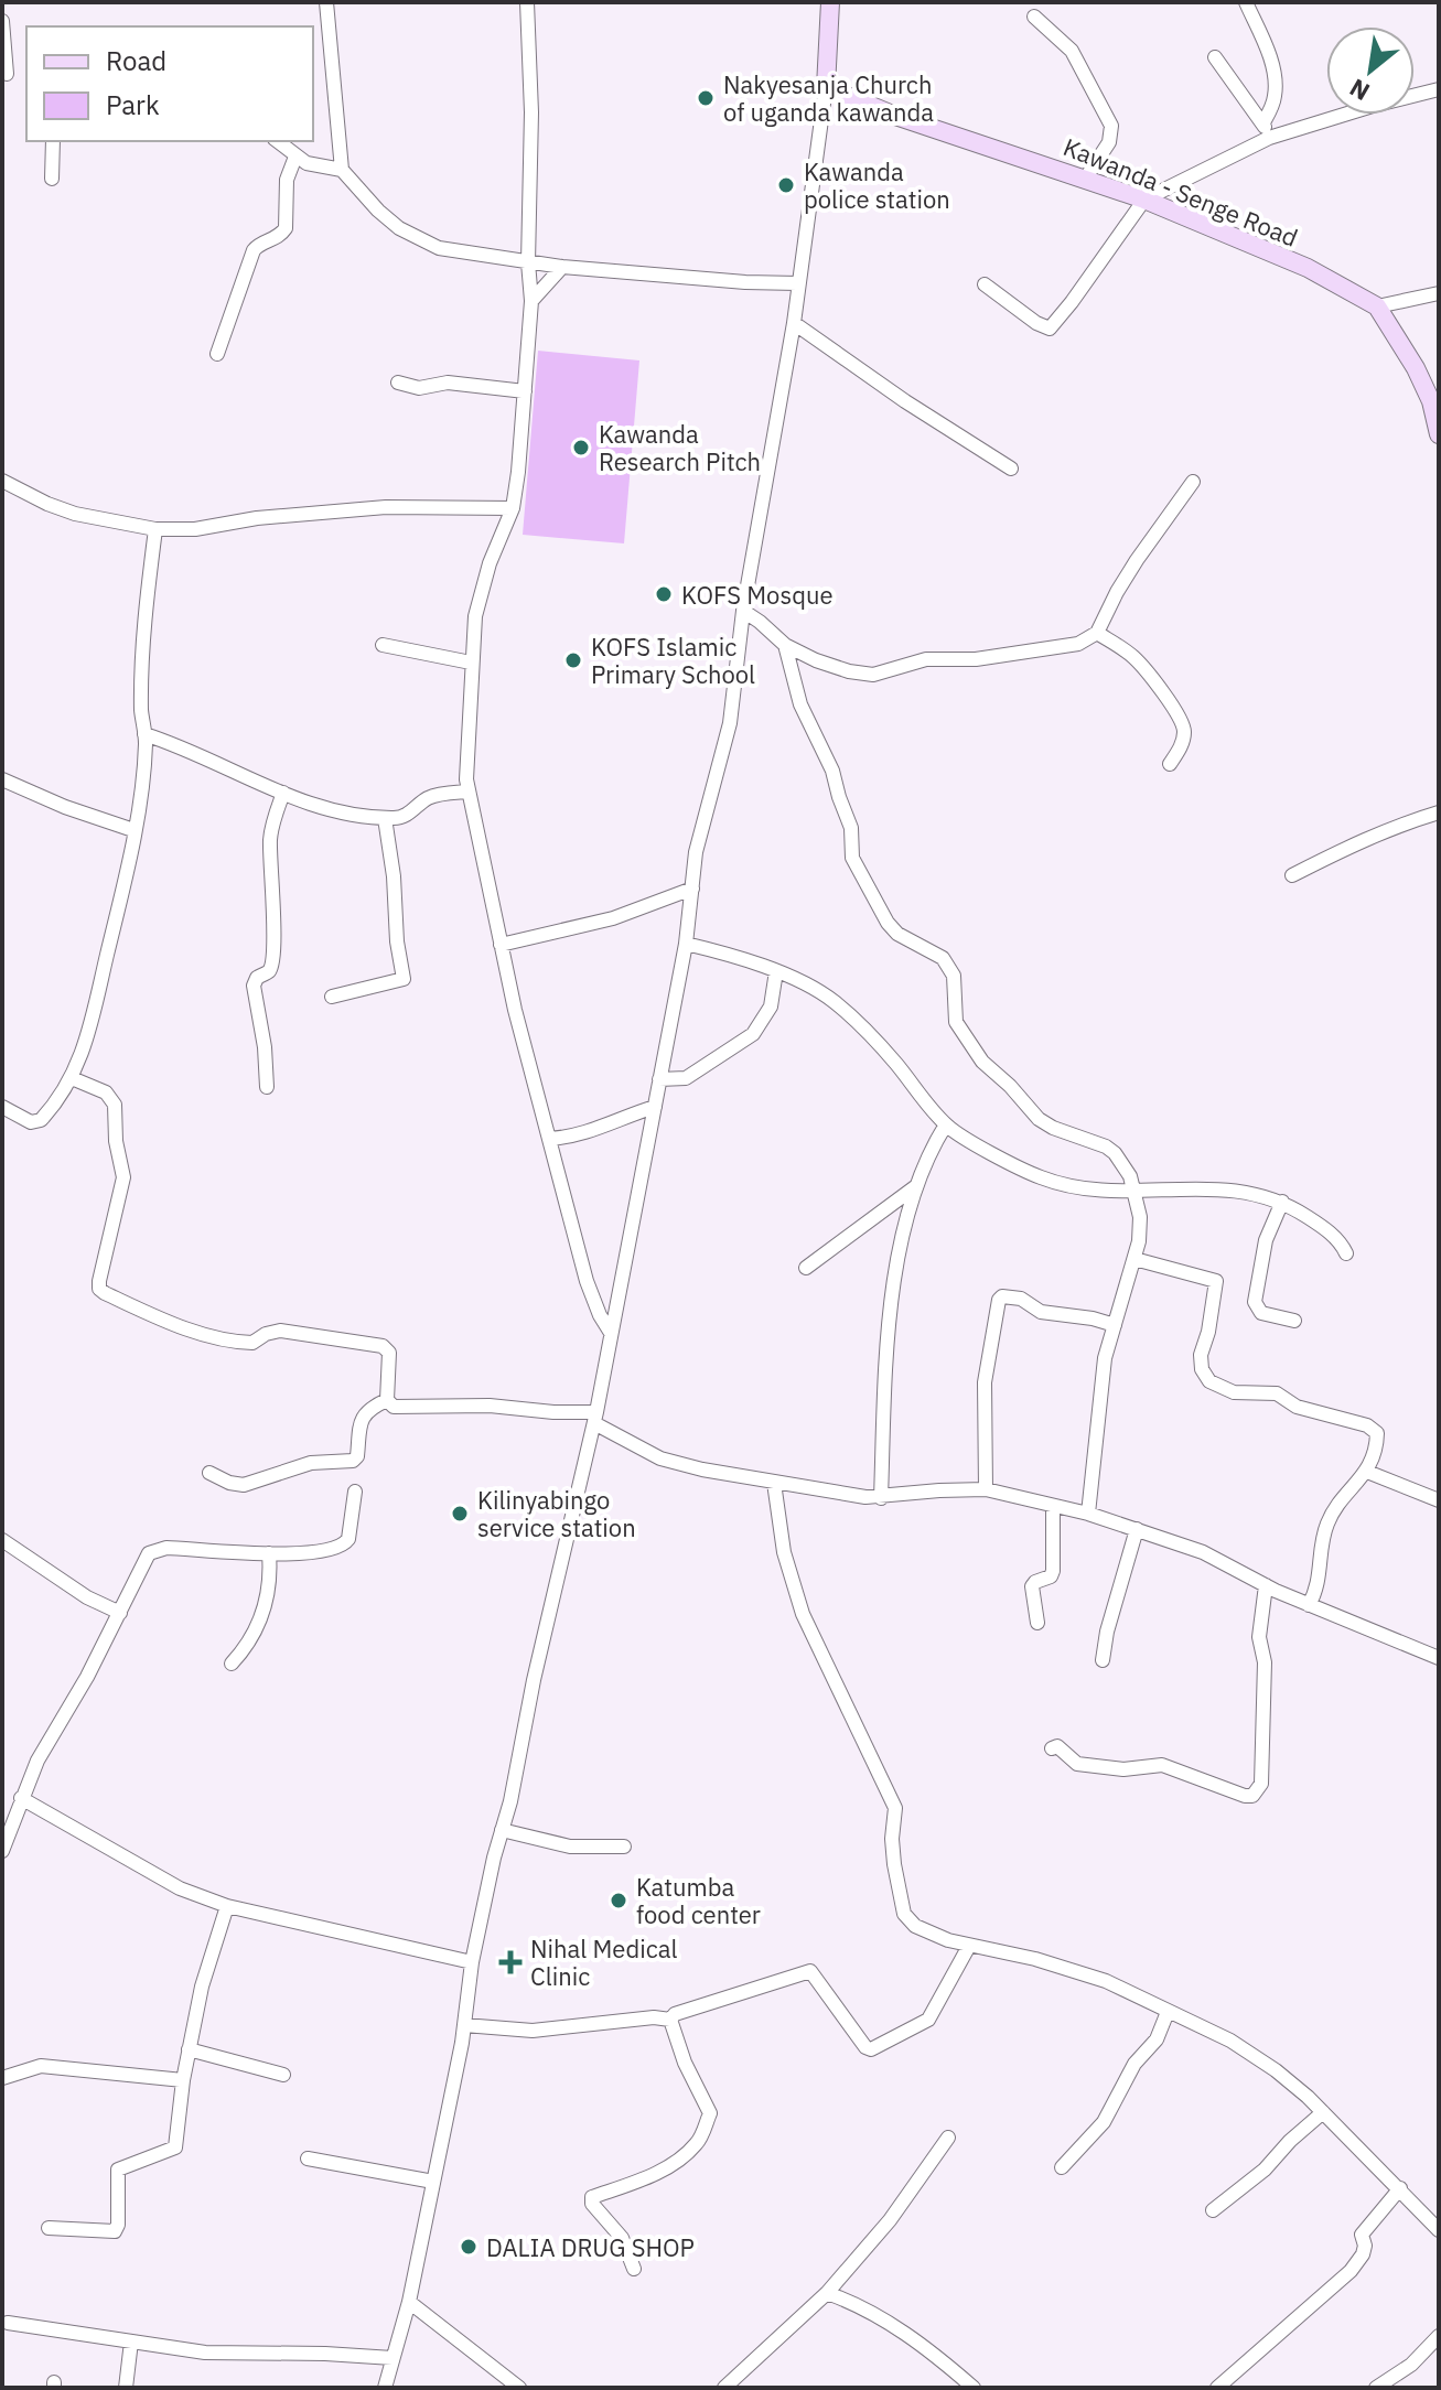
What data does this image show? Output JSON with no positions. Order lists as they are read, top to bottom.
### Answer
{
  "streets": {
    "street": ["Kawanda - Senge Road"]
  },
  "places": {
    "other": [
      "Nakyesanja Church of uganda kawanda",
      "Kawanda police station",
      "Kawanda Research Pitch",
      "KOFS Mosque",
      "KOFS Islamic Primary School",
      "Kilinyabingo service station",
      "Katumba food center",
      "DALIA DRUG SHOP"
    ],
    "health": ["Nihal Medical Clinic"]
  },
  "legend": ["Road", "Park"],
  "north": "bottom left"
}
